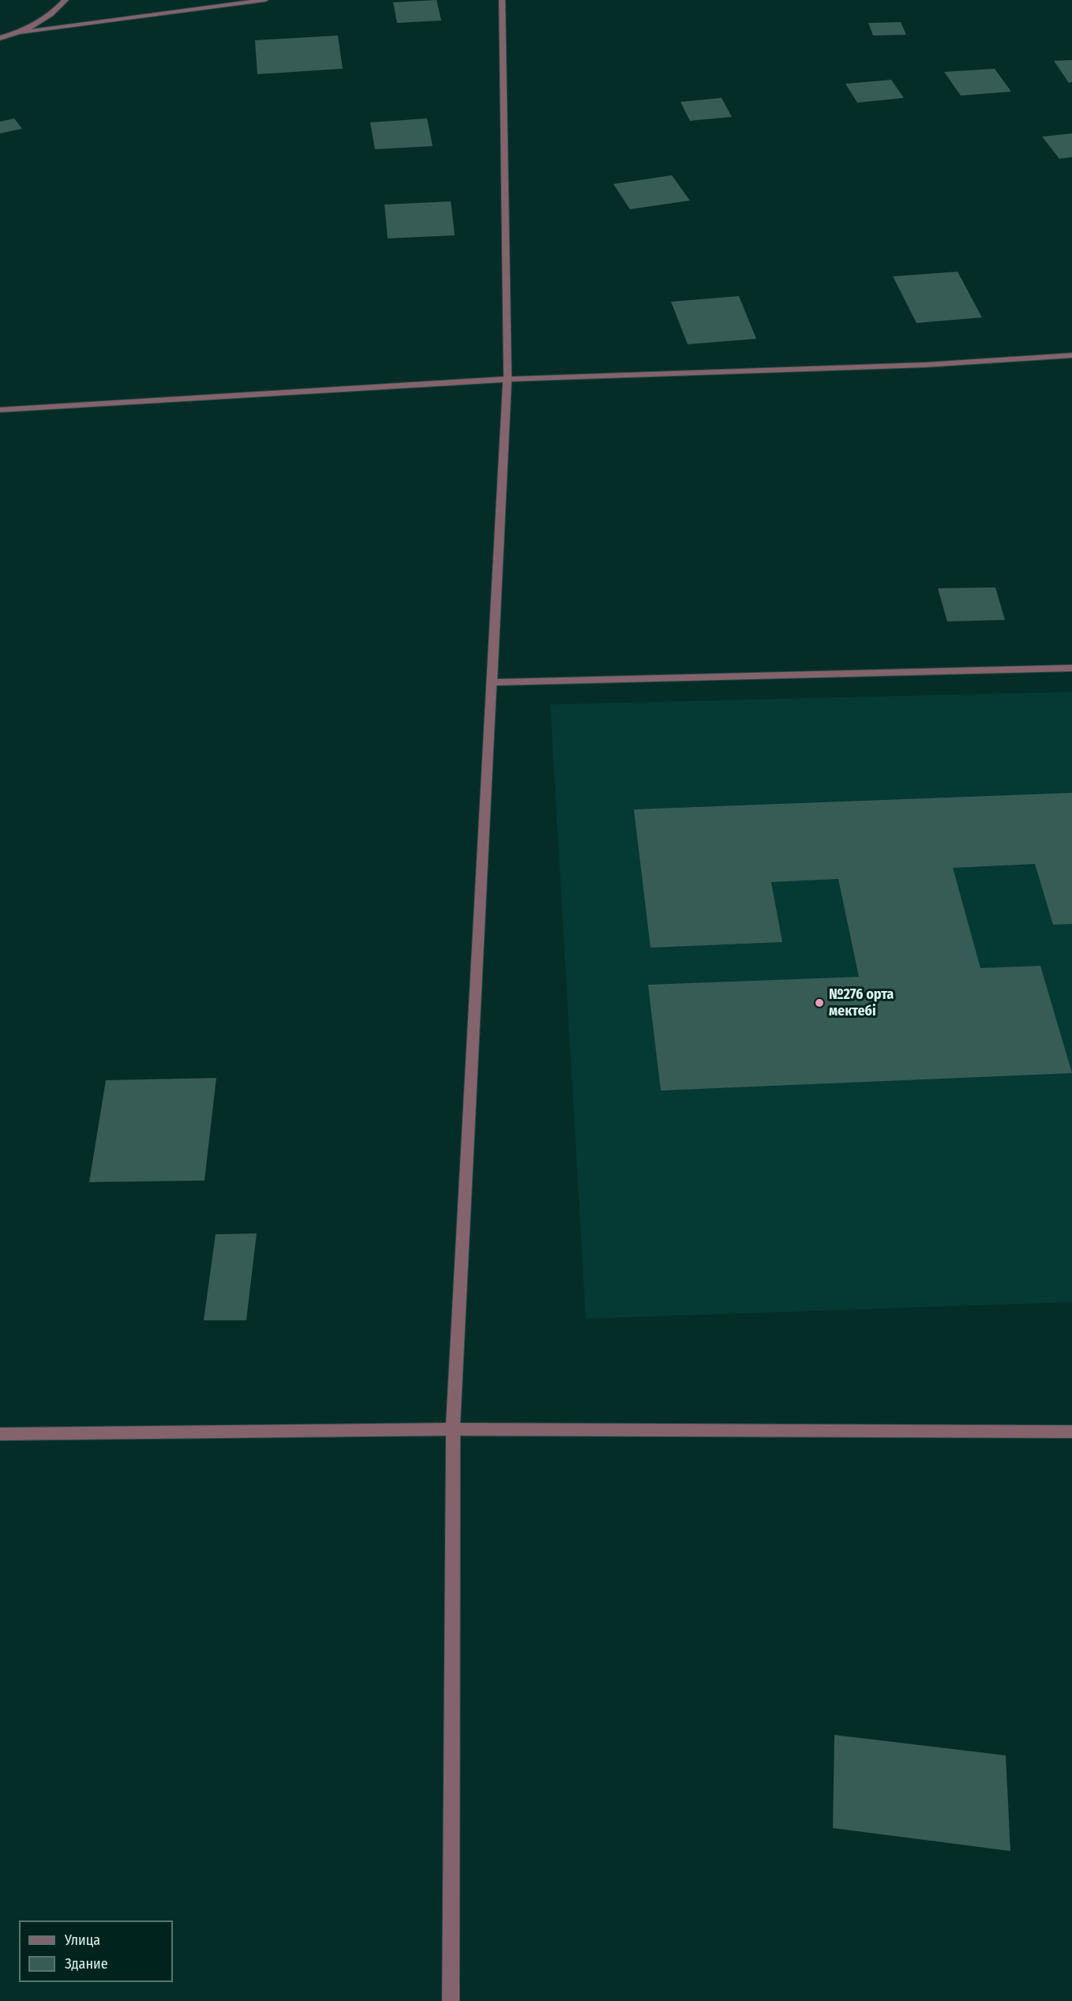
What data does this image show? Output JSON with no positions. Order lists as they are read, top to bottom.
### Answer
{
  "places": ["№276 орта мектебі"],
  "legend": ["Улица", "Здание"]
}
